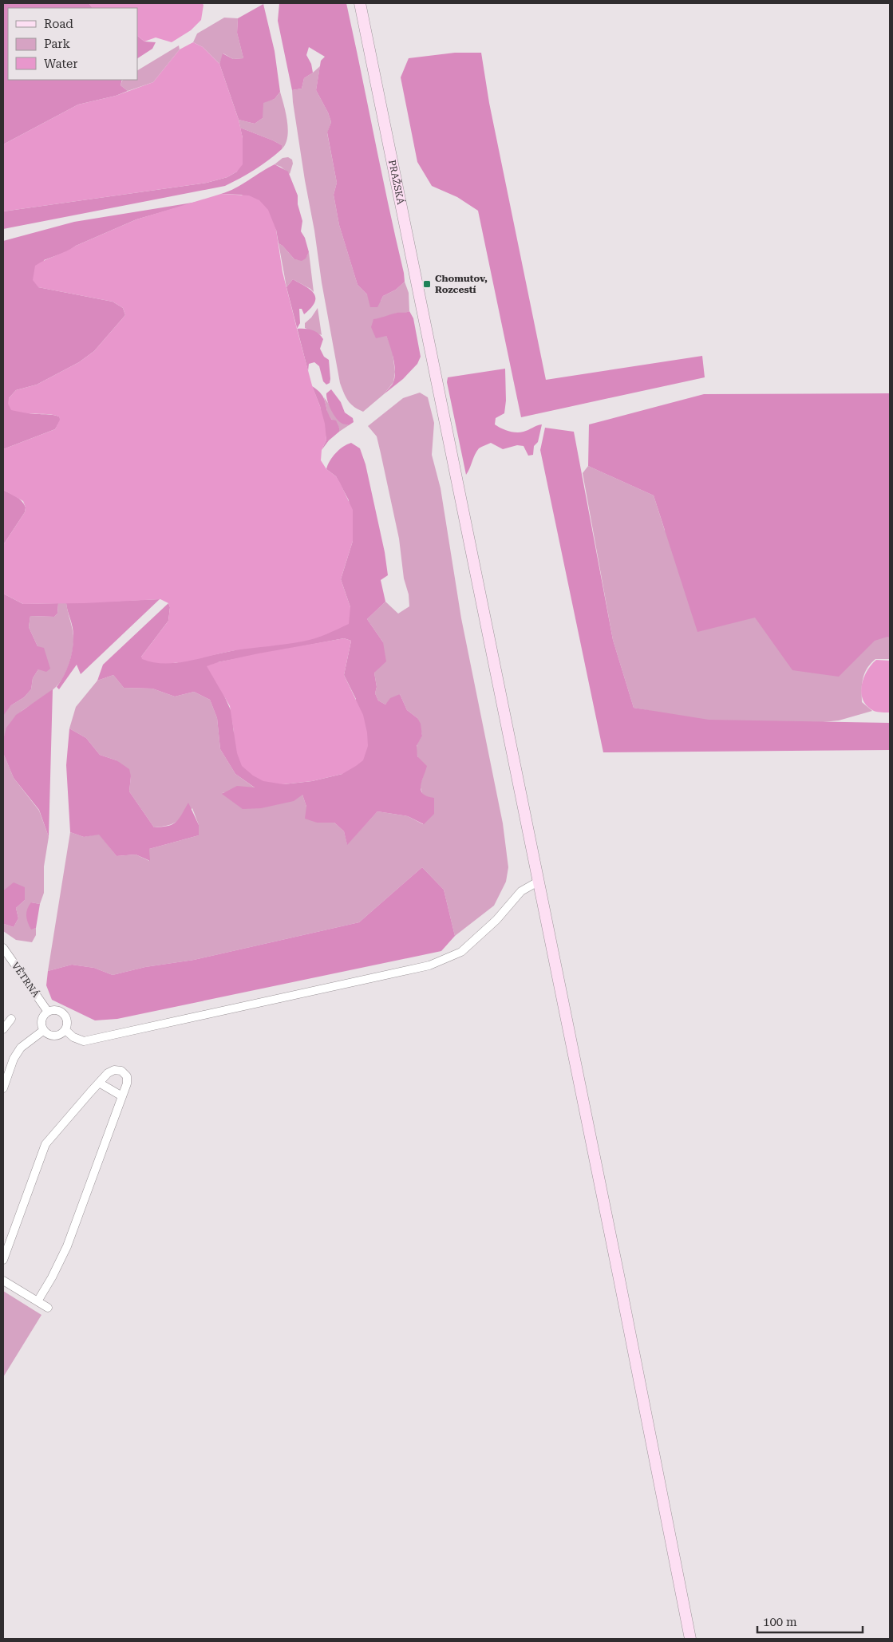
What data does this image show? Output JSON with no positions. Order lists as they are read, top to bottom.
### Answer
{
  "streets": {
    "main road": ["PRAŽSKÁ"],
    "street": ["VĚTRNÁ"]
  },
  "places": {
    "transit": ["Chomutov, Rozcestí"]
  },
  "legend": ["Road", "Park", "Water"],
  "scale_bar": "100 m"
}
